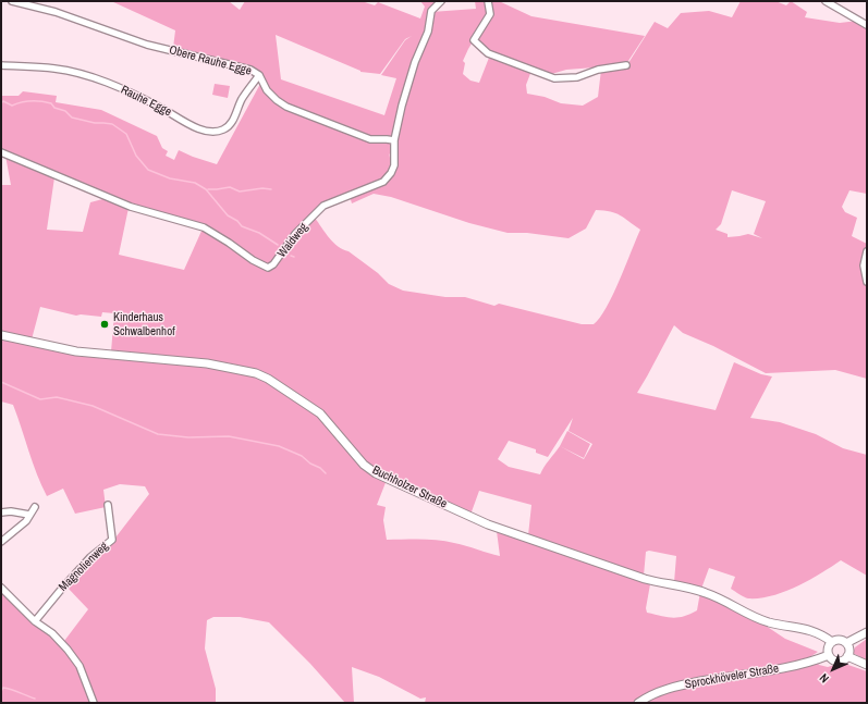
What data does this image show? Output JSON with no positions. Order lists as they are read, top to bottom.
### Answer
{
  "streets": {
    "street": [
      "Obere Rauhe Egge",
      "Rauhe Egge",
      "Waldweg",
      "Buchholzer Straße",
      "Magnolienweg",
      "Sprockhöveler Straße"
    ]
  },
  "crossings": [
    ["Obere Rauhe Egge", "Rauhe Egge"],
    ["Obere Rauhe Egge", "Waldweg"],
    ["Buchholzer Straße", "Sprockhöveler Straße"]
  ],
  "places": ["Kinderhaus Schwalbenhof"],
  "north": "bottom left"
}
